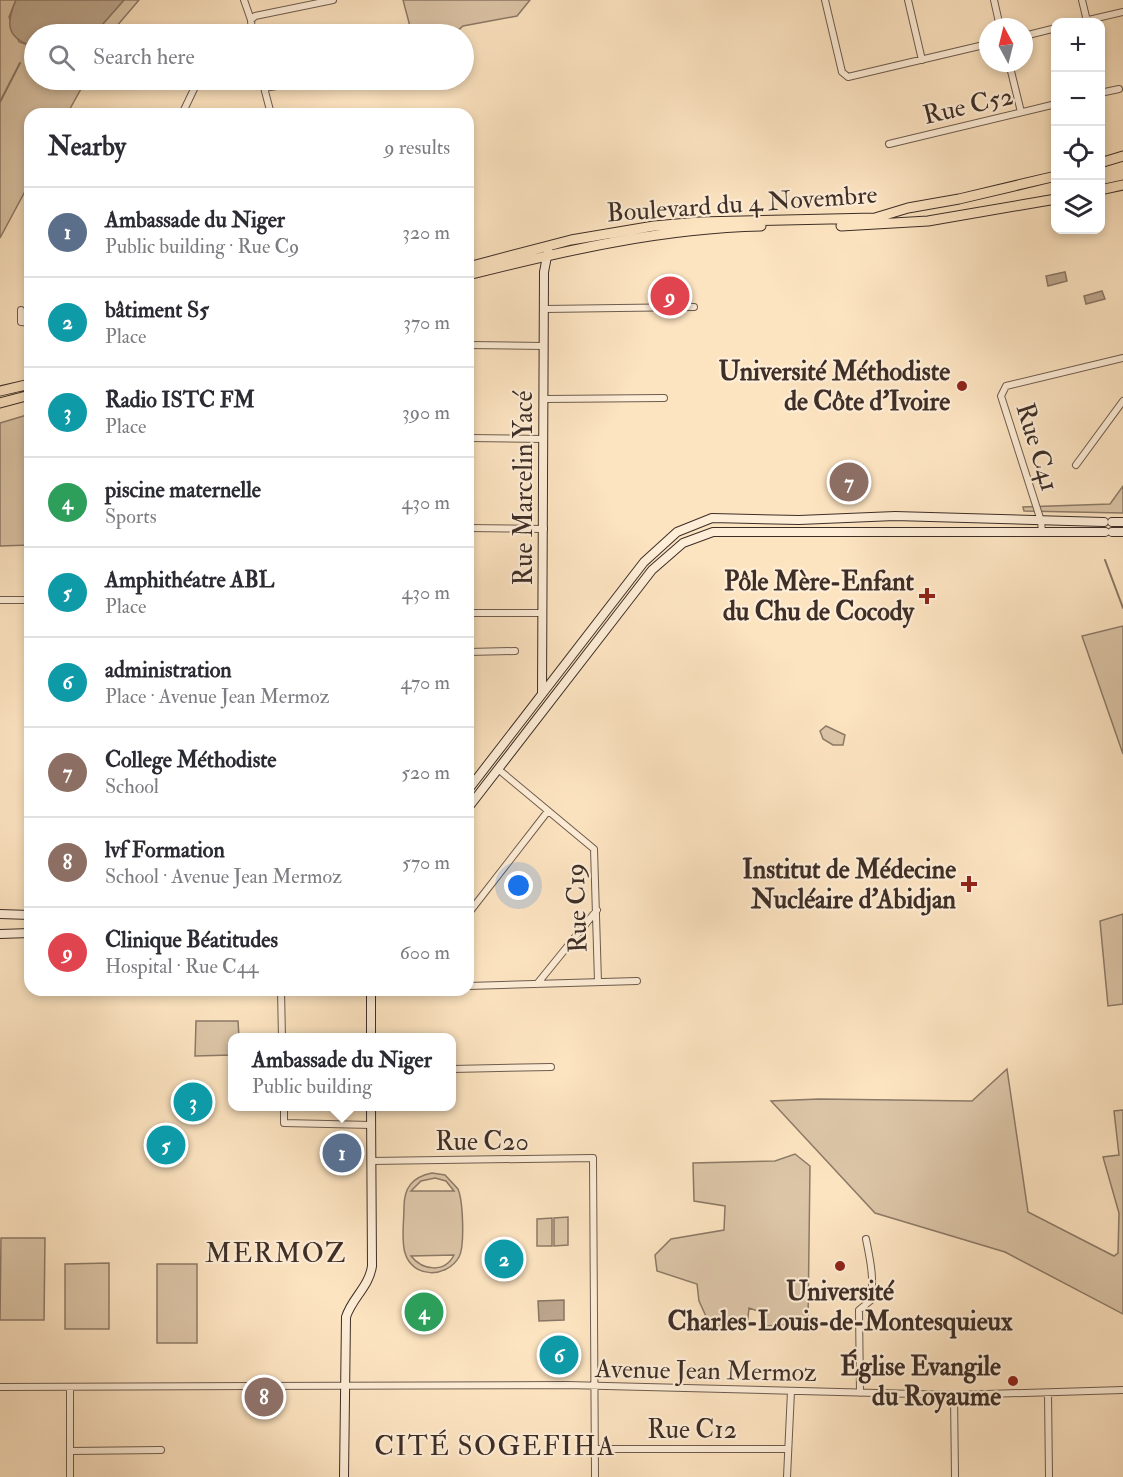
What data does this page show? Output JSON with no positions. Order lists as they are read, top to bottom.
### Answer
{
  "streets": {
    "main road": ["Boulevard du 4 Novembre"],
    "street": [
      "Rue C52",
      "Rue C41",
      "Rue Marcelin Yacé",
      "Rue C19",
      "Rue C20",
      "Avenue Jean Mermoz",
      "Rue C12"
    ]
  },
  "crossings": [
    ["Boulevard du 4 Novembre", "Rue Marcelin Yacé"],
    ["Rue C20", "Avenue Jean Mermoz"]
  ],
  "districts": ["MERMOZ", "CITÉ SOGEFIHA"],
  "places": {
    "other": ["Université Méthodiste de Côte d'Ivoire", "Université Charles-Louis-de-Montesquieux", "Église Evangile du Royaume"],
    "health": ["Pôle Mère-Enfant du Chu de Cocody", "Institut de Médecine Nucléaire d'Abidjan"]
  },
  "north": "top",
  "page": {
    "map_buttons": ["+", "−"],
    "search": "Search here",
    "heading": ["Nearby", "9 results"],
    "list": [
      {
        "mark": "1",
        "name": "Ambassade du Niger",
        "note": "Public building · Rue C9",
        "value": "320 m"
      },
      {
        "mark": "2",
        "name": "bâtiment S5",
        "note": "Place",
        "value": "370 m"
      },
      {
        "mark": "3",
        "name": "Radio ISTC FM",
        "note": "Place",
        "value": "390 m"
      },
      {
        "mark": "4",
        "name": "piscine maternelle",
        "note": "Sports",
        "value": "430 m"
      },
      {
        "mark": "5",
        "name": "Amphithéatre ABL",
        "note": "Place",
        "value": "430 m"
      },
      {
        "mark": "6",
        "name": "administration",
        "note": "Place · Avenue Jean Mermoz",
        "value": "470 m"
      },
      {
        "mark": "7",
        "name": "College Méthodiste",
        "note": "School",
        "value": "520 m"
      },
      {
        "mark": "8",
        "name": "lvf Formation",
        "note": "School · Avenue Jean Mermoz",
        "value": "570 m"
      },
      {
        "mark": "9",
        "name": "Clinique Béatitudes",
        "note": "Hospital · Rue C44",
        "value": "600 m"
      }
    ],
    "pins": [
      "9",
      "7",
      "3",
      "5",
      "1",
      "2",
      "4",
      "6",
      "8"
    ],
    "popup": ["Ambassade du Niger", "Public building"]
  }
}
